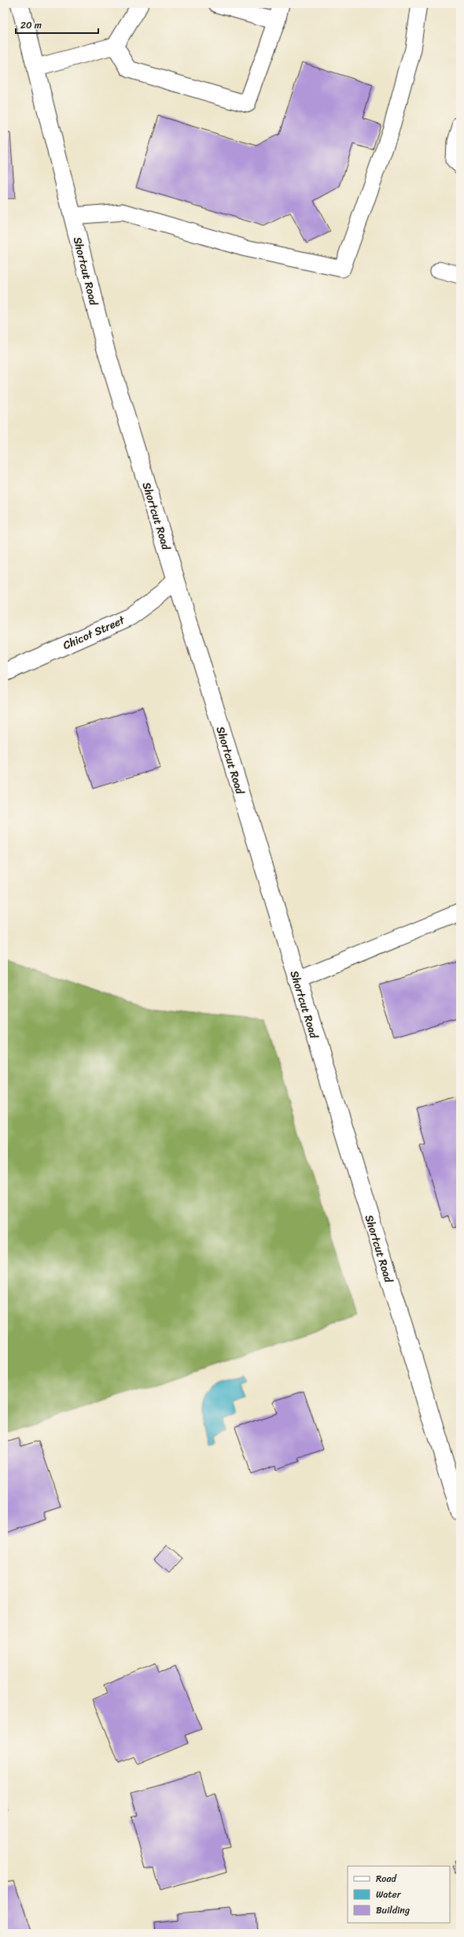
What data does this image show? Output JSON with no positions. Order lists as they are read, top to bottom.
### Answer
{
  "streets": {
    "main road": ["Shortcut Road", "Chicot Street"]
  },
  "crossings": [
    ["Shortcut Road", "Chicot Street"]
  ],
  "legend": ["Road", "Water", "Building"],
  "scale_bar": "20 m"
}
